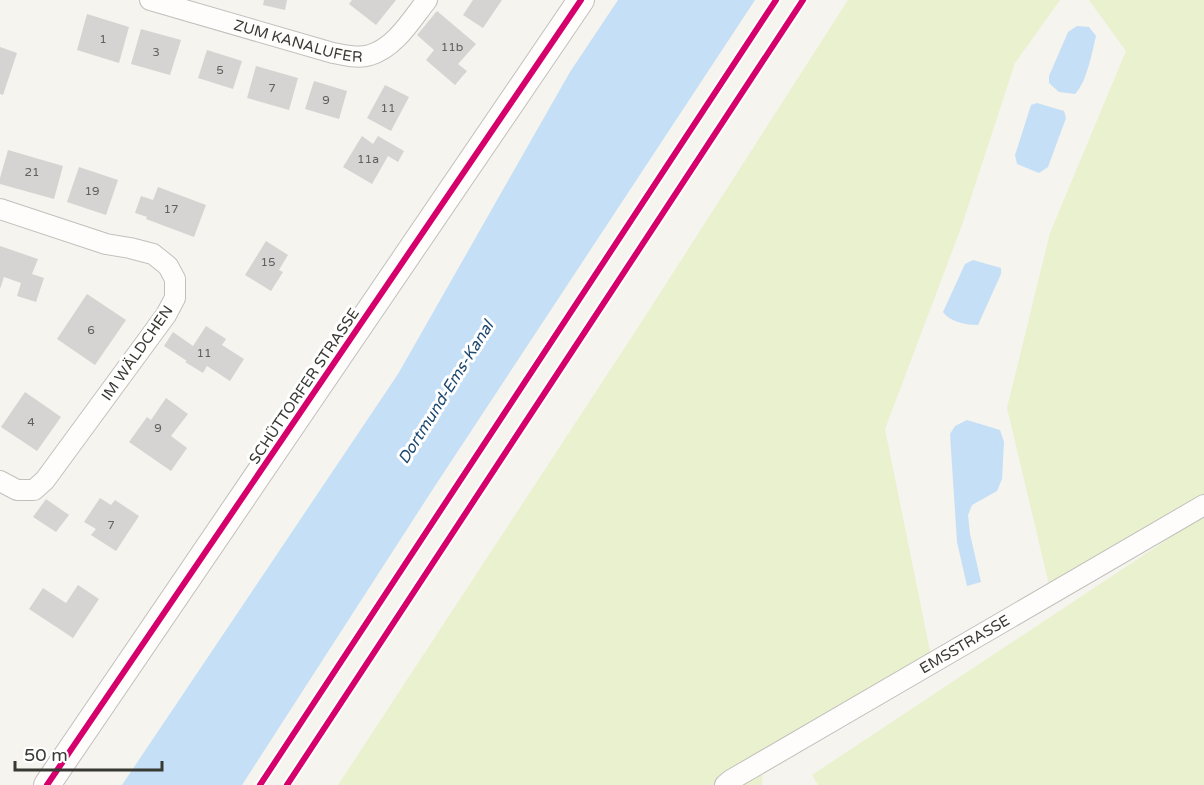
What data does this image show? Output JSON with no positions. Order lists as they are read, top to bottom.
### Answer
{
  "streets": {
    "main road": ["SCHÜTTORFER STRASSE"],
    "street": ["ZUM KANALUFER", "IM WÄLDCHEN", "EMSSTRASSE"]
  },
  "water": ["Dortmund-Ems-Kanal"],
  "house_numbers": [
    "1",
    "11b",
    "3",
    "5",
    "7",
    "9",
    "11",
    "11a",
    "21",
    "19",
    "17",
    "15",
    "6",
    "11",
    "4",
    "9",
    "7"
  ],
  "scale_bar": "50 m"
}
